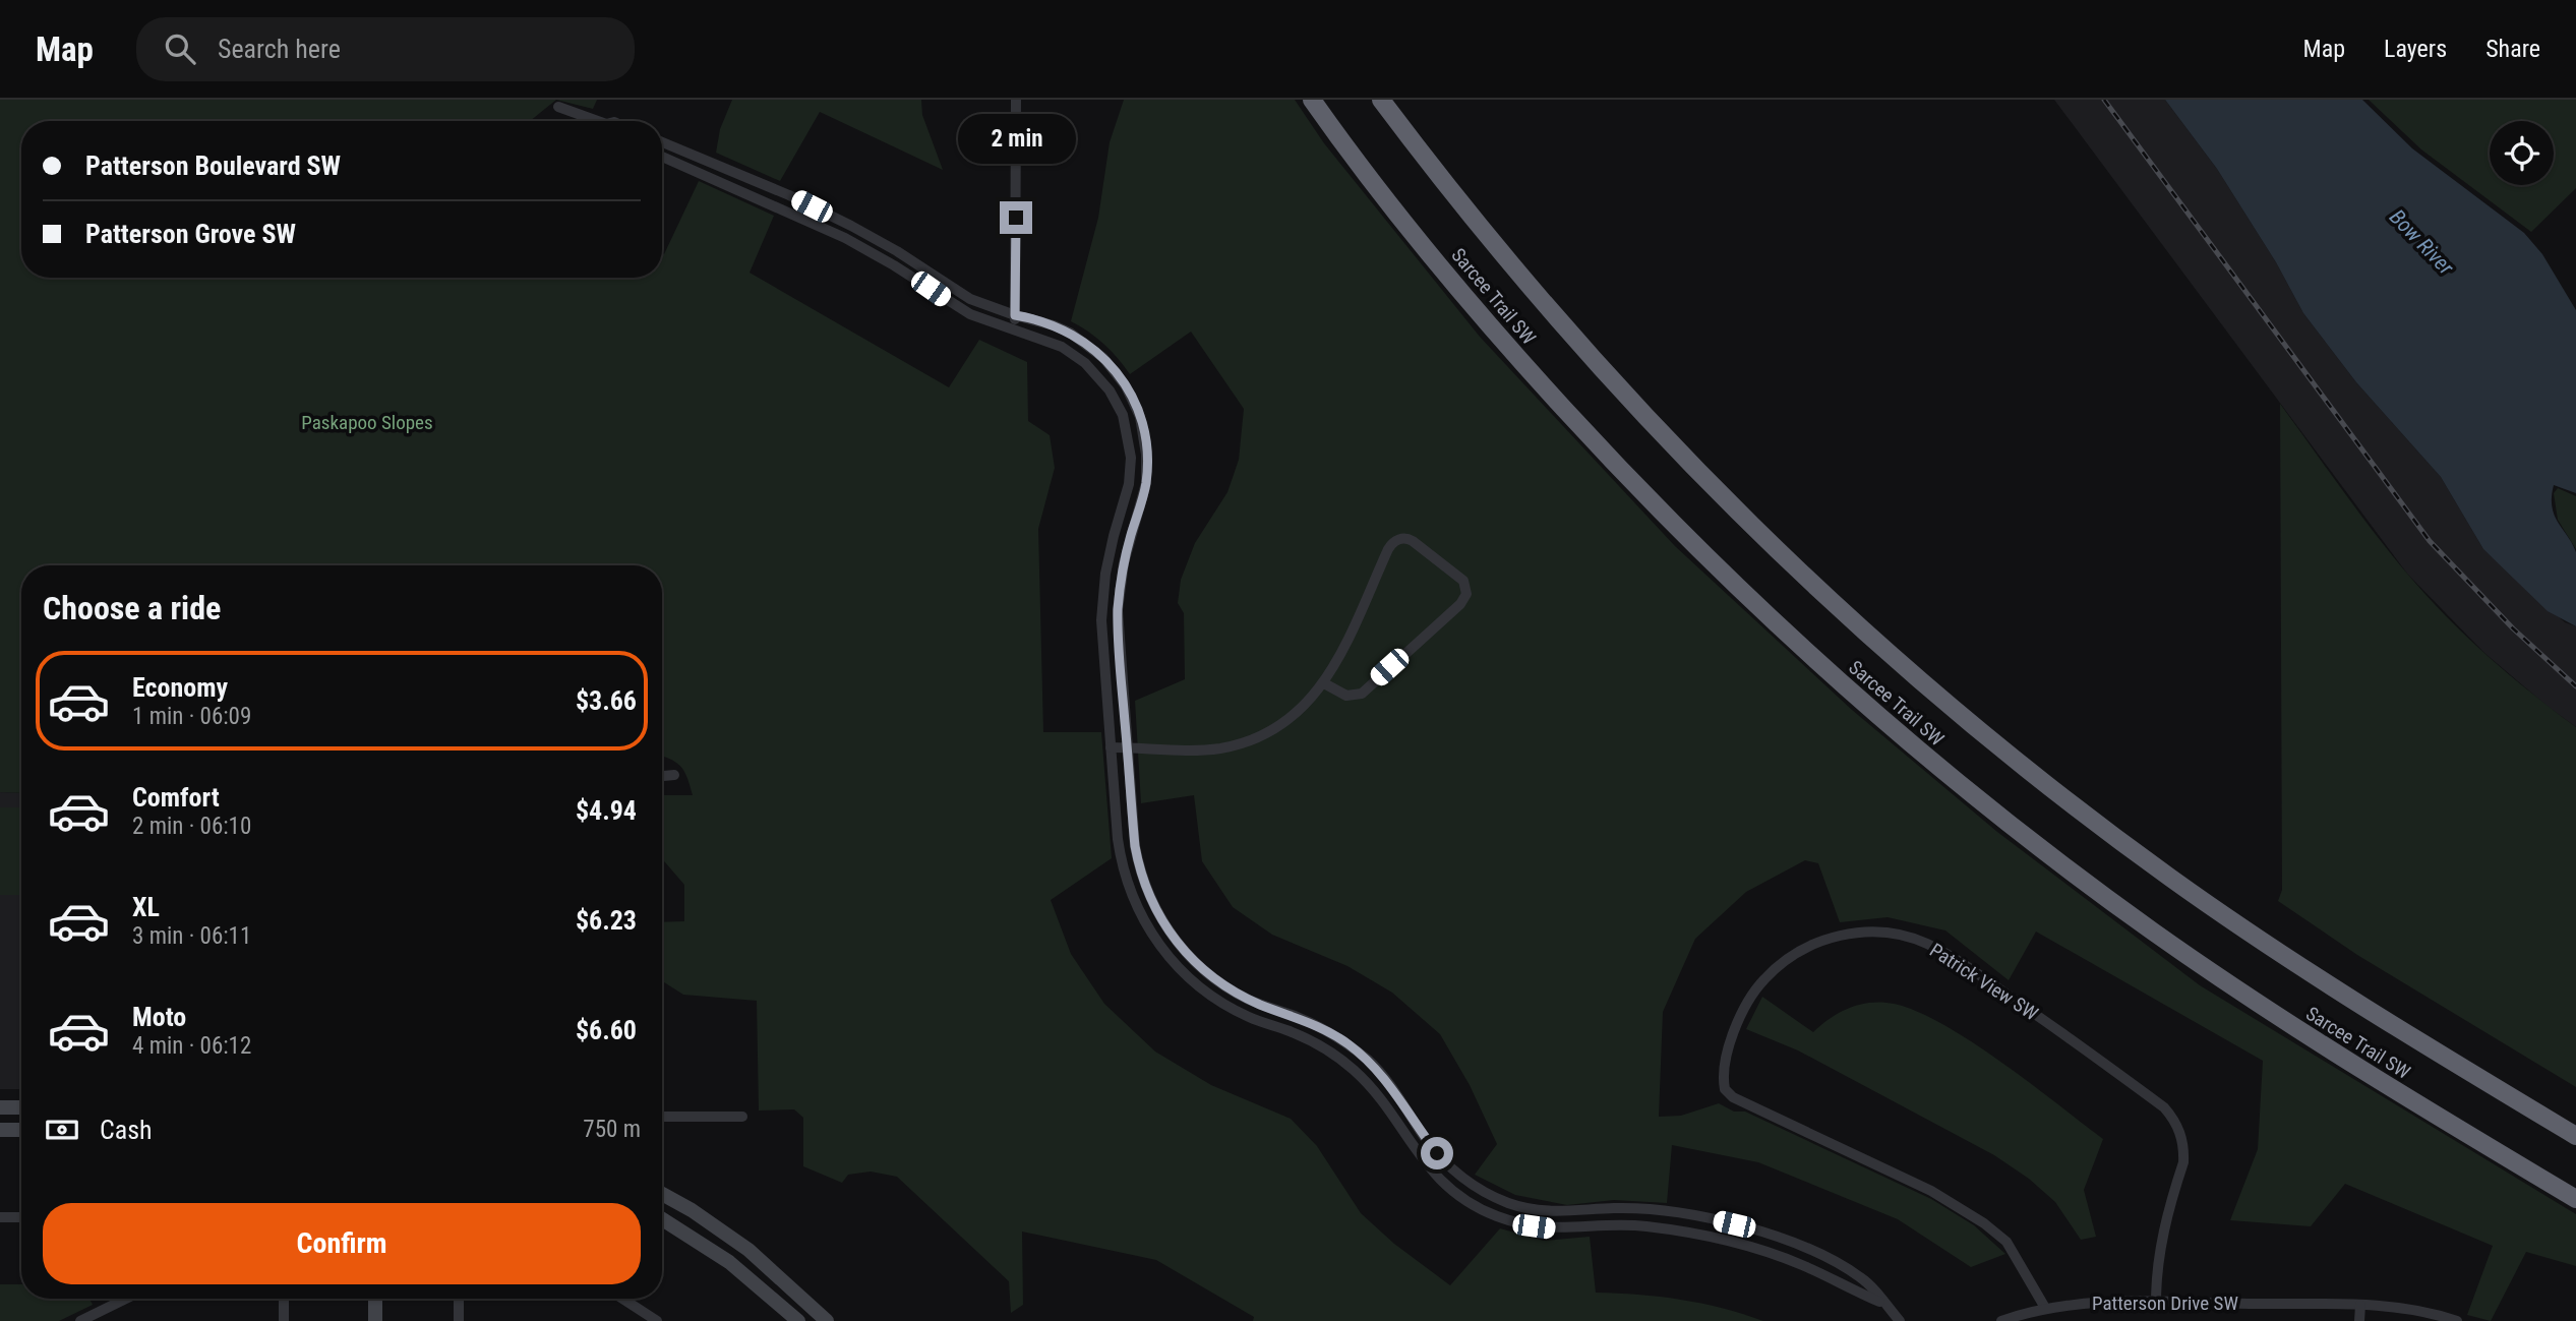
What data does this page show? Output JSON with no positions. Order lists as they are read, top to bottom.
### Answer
{
  "streets": {
    "highway": ["Sarcee Trail SW"],
    "street": ["Patrick View SW", "Patterson Drive SW"]
  },
  "crossings": [
    ["Patrick View SW", "Patterson Drive SW"]
  ],
  "water": ["Bow River"],
  "parks": ["Paskapoo Slopes"],
  "page": {
    "header": "Map",
    "search": "Search here",
    "nav": ["Map", "Layers", "Share"],
    "bubble": "2 min",
    "banner": ["Patterson Boulevard SW", "Patterson Grove SW"],
    "heading": "Choose a ride",
    "list": [
      {
        "name": "Economy",
        "note": "1 min · 06:09",
        "value": "$3.66"
      },
      {
        "name": "Comfort",
        "note": "2 min · 06:10",
        "value": "$4.94"
      },
      {
        "name": "XL",
        "note": "3 min · 06:11",
        "value": "$6.23"
      },
      {
        "name": "Moto",
        "note": "4 min · 06:12",
        "value": "$6.60"
      }
    ],
    "pay": ["Cash", "750 m"],
    "buttons": "Confirm"
  }
}
